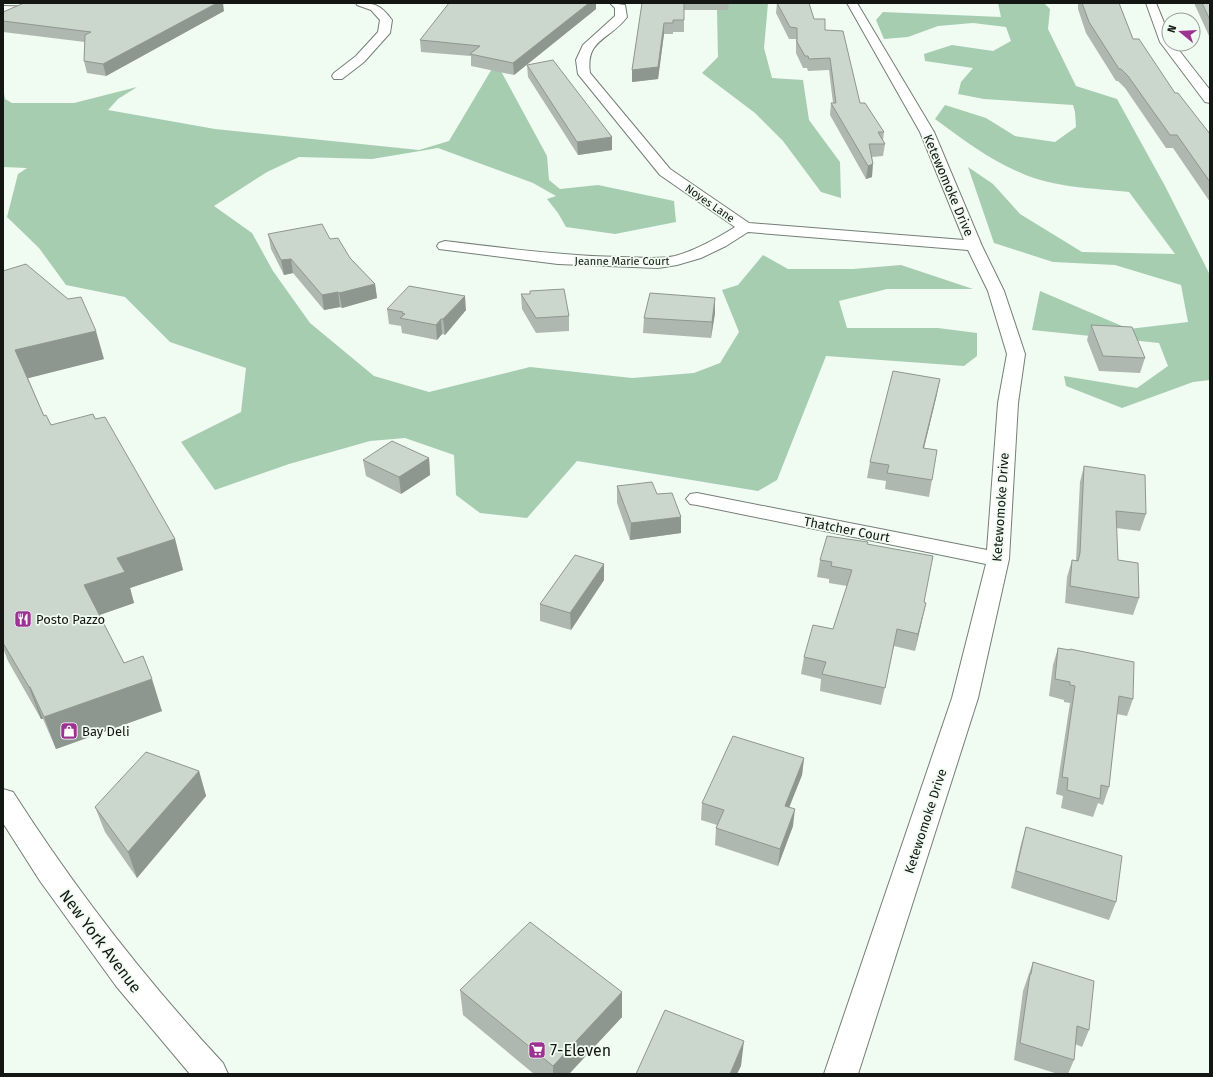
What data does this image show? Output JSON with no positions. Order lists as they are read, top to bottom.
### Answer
{
  "streets": {
    "street": [
      "Ketewomoke Drive",
      "Noyes Lane",
      "Jeanne Marie Court",
      "Thatcher Court",
      "New York Avenue"
    ]
  },
  "crossings": [
    ["Ketewomoke Drive", "Noyes Lane"],
    ["Ketewomoke Drive", "Thatcher Court"],
    ["Noyes Lane", "Jeanne Marie Court"]
  ],
  "places": {
    "restaurant": ["Posto Pazzo"],
    "shop": ["Bay Deli"],
    "supermarket": ["7-Eleven"]
  },
  "north": "left"
}
